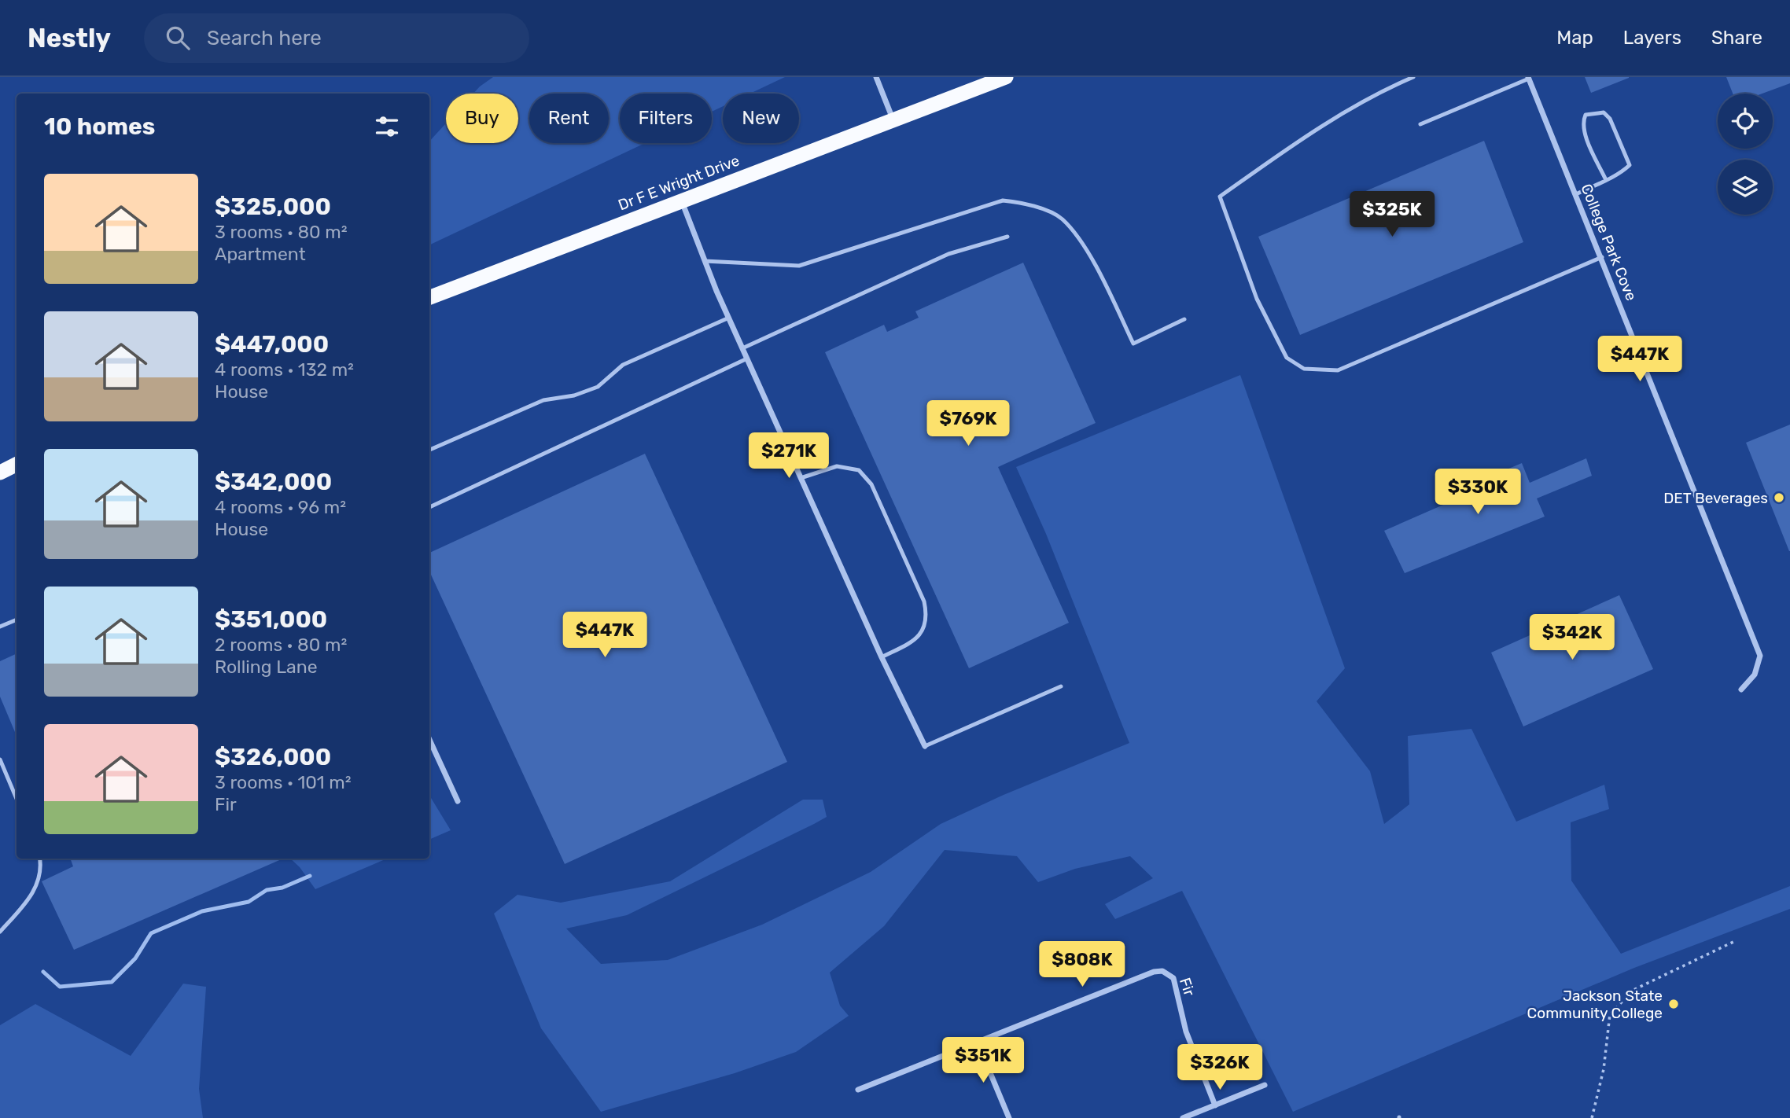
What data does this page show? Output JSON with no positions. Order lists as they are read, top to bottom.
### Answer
{
  "streets": {
    "highway": ["Dr F E Wright Drive"],
    "street": ["College Park Cove", "Fir"]
  },
  "places": ["DET Beverages", "Jackson State Community College"],
  "page": {
    "header": "Nestly",
    "search": "Search here",
    "nav": ["Map", "Layers", "Share"],
    "chip": [
      "Buy",
      "Rent",
      "Filters",
      "New"
    ],
    "heading": "10 homes",
    "list": [
      {
        "name": "$325,000",
        "note": "3 rooms · 80 m² · Apartment"
      },
      {
        "name": "$447,000",
        "note": "4 rooms · 132 m² · House"
      },
      {
        "name": "$342,000",
        "note": "4 rooms · 96 m² · House"
      },
      {
        "name": "$351,000",
        "note": "2 rooms · 80 m² · Rolling Lane"
      },
      {
        "name": "$326,000",
        "note": "3 rooms · 101 m² · Fir"
      }
    ],
    "price": [
      "$325K",
      "$447K",
      "$769K",
      "$271K",
      "$330K",
      "$447K",
      "$342K",
      "$808K",
      "$351K",
      "$326K"
    ]
  }
}
